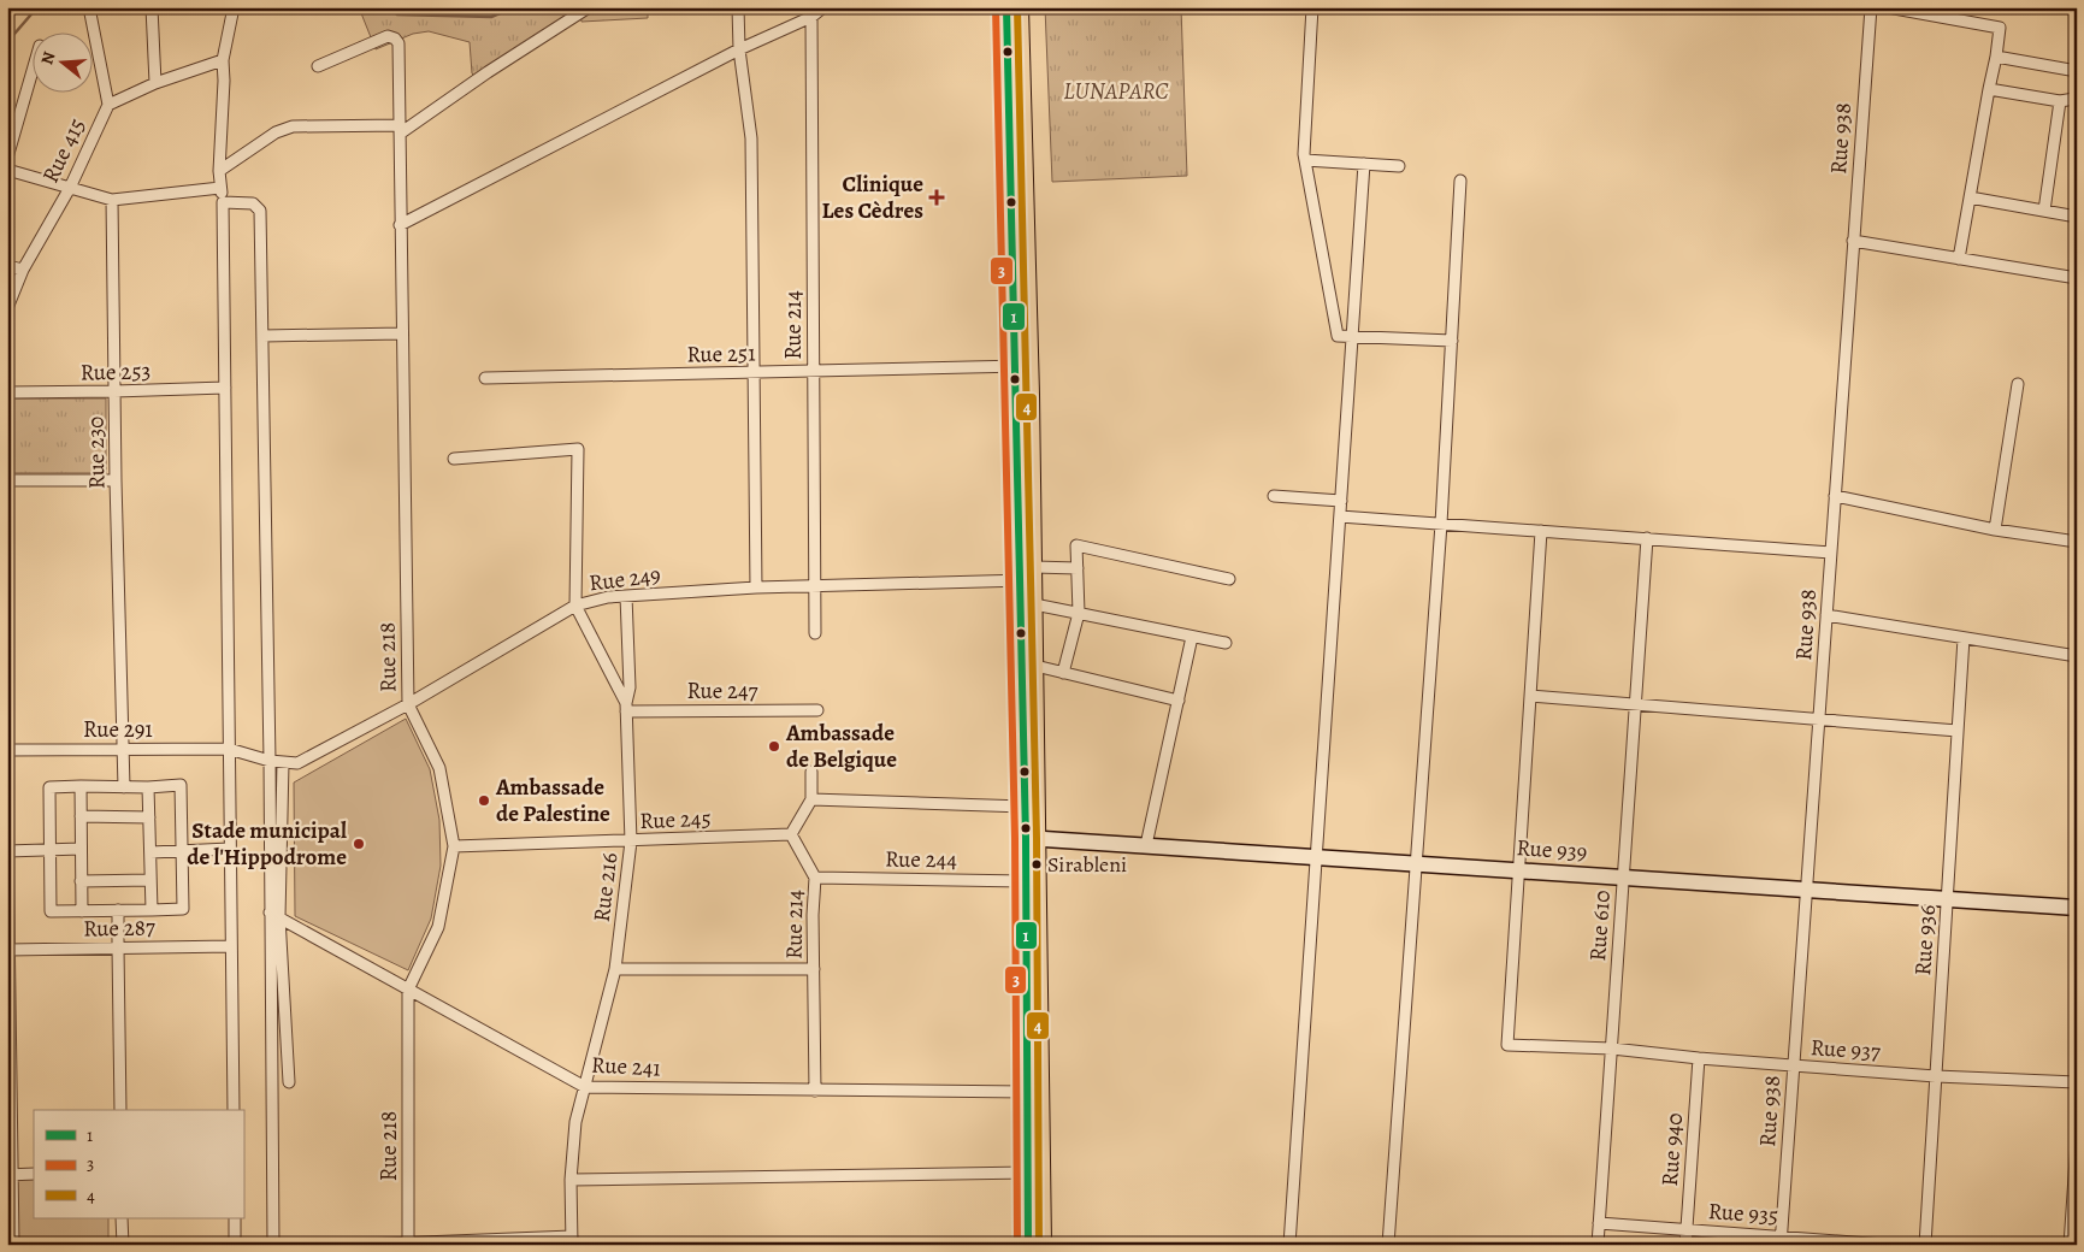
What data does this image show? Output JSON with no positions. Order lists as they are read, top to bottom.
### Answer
{
  "streets": {
    "main road": ["Rue 939"],
    "street": [
      "Rue 938",
      "Rue 415",
      "Rue 214",
      "Rue 251",
      "Rue 253",
      "Rue 230",
      "Rue 249",
      "Rue 218",
      "Rue 247",
      "Rue 291",
      "Rue 245",
      "Rue 244",
      "Rue 216",
      "Rue 610",
      "Rue 287",
      "Rue 936",
      "Rue 937",
      "Rue 241",
      "Rue 940",
      "Rue 935"
    ]
  },
  "crossings": [
    ["Rue 938", "Rue 939"],
    ["Rue 938", "Rue 937"],
    ["Rue 938", "Rue 935"],
    ["Rue 214", "Rue 251"],
    ["Rue 214", "Rue 249"],
    ["Rue 214", "Rue 245"],
    ["Rue 214", "Rue 244"],
    ["Rue 214", "Rue 241"],
    ["Rue 253", "Rue 230"],
    ["Rue 230", "Rue 291"],
    ["Rue 249", "Rue 218"],
    ["Rue 249", "Rue 291"],
    ["Rue 249", "Rue 216"],
    ["Rue 218", "Rue 245"],
    ["Rue 218", "Rue 241"],
    ["Rue 247", "Rue 216"],
    ["Rue 245", "Rue 216"],
    ["Rue 939", "Rue 610"],
    ["Rue 939", "Rue 936"],
    ["Rue 939", "Rue 937"],
    ["Rue 216", "Rue 241"],
    ["Rue 610", "Rue 937"],
    ["Rue 610", "Rue 935"],
    ["Rue 936", "Rue 937"],
    ["Rue 937", "Rue 940"],
    ["Rue 940", "Rue 935"]
  ],
  "parks": ["LUNAPARC"],
  "places": {
    "health": ["Clinique Les Cèdres"],
    "other": [
      "Ambassade de Belgique",
      "Ambassade de Palestine",
      "Stade municipal de l'Hippodrome",
      "Sirableni"
    ]
  },
  "lines": ["transit line 1", "transit line 3", "transit line 4"],
  "legend": ["1", "3", "4"],
  "north": "left"
}
